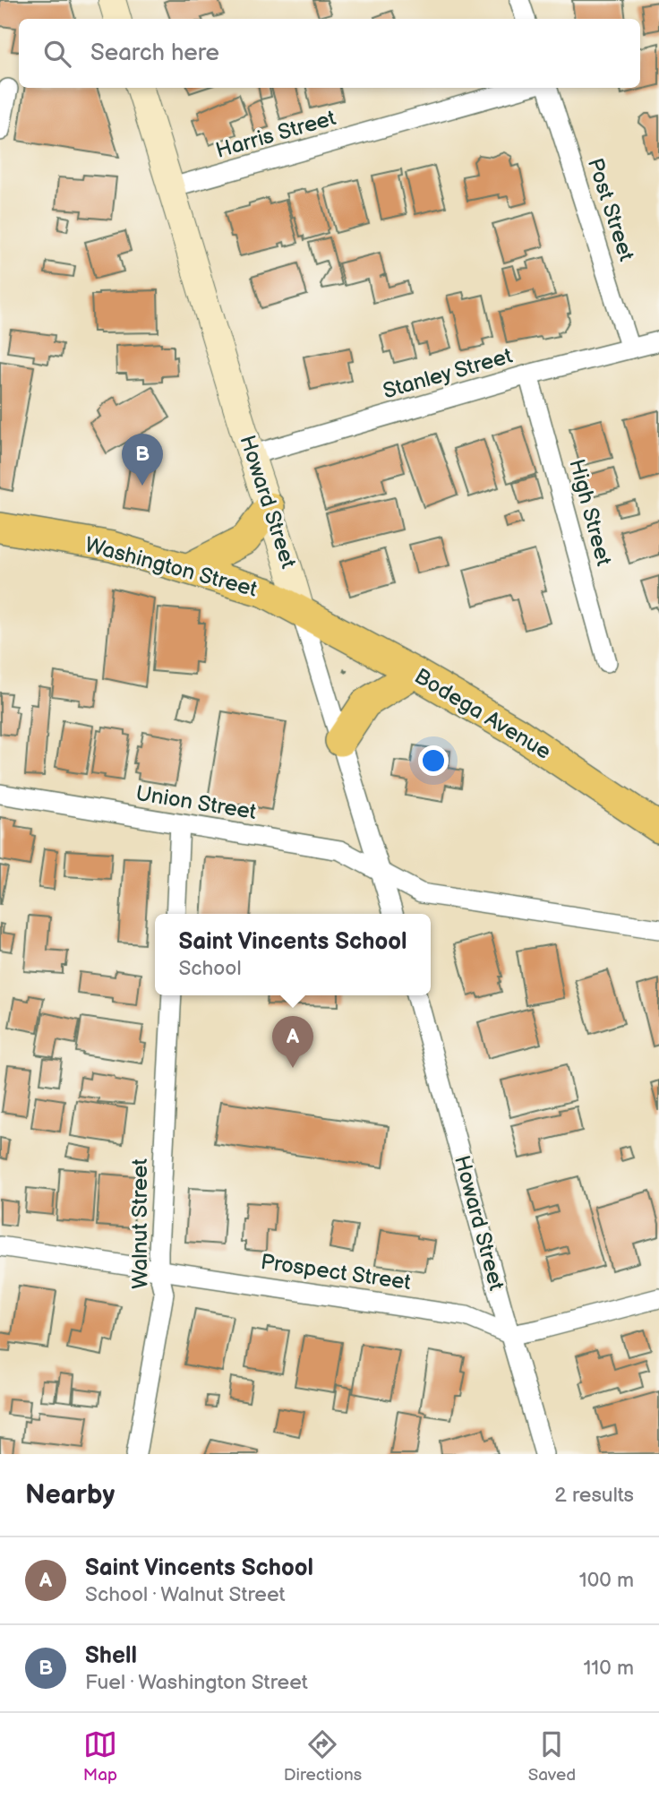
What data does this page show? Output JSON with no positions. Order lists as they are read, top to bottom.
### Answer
{
  "streets": {
    "main road": ["Washington Street", "Bodega Avenue"],
    "street": [
      "Harris Street",
      "Post Street",
      "Stanley Street",
      "Howard Street",
      "High Street",
      "Union Street",
      "Walnut Street",
      "Prospect Street"
    ]
  },
  "crossings": [
    ["Harris Street", "Howard Street"],
    ["Post Street", "Stanley Street"],
    ["Stanley Street", "Howard Street"],
    ["Stanley Street", "High Street"],
    ["Howard Street", "Washington Street"],
    ["Howard Street", "Bodega Avenue"],
    ["Howard Street", "Union Street"],
    ["Howard Street", "Prospect Street"],
    ["Washington Street", "Bodega Avenue"],
    ["Walnut Street", "Prospect Street"]
  ],
  "page": {
    "search": "Search here",
    "pins": ["B", "A"],
    "popup": ["Saint Vincents School", "School"],
    "heading": ["Nearby", "2 results"],
    "list": [
      {
        "mark": "A",
        "name": "Saint Vincents School",
        "note": "School · Walnut Street",
        "value": "100 m"
      },
      {
        "mark": "B",
        "name": "Shell",
        "note": "Fuel · Washington Street",
        "value": "110 m"
      }
    ],
    "nav": ["Map", "Directions", "Saved"]
  }
}
